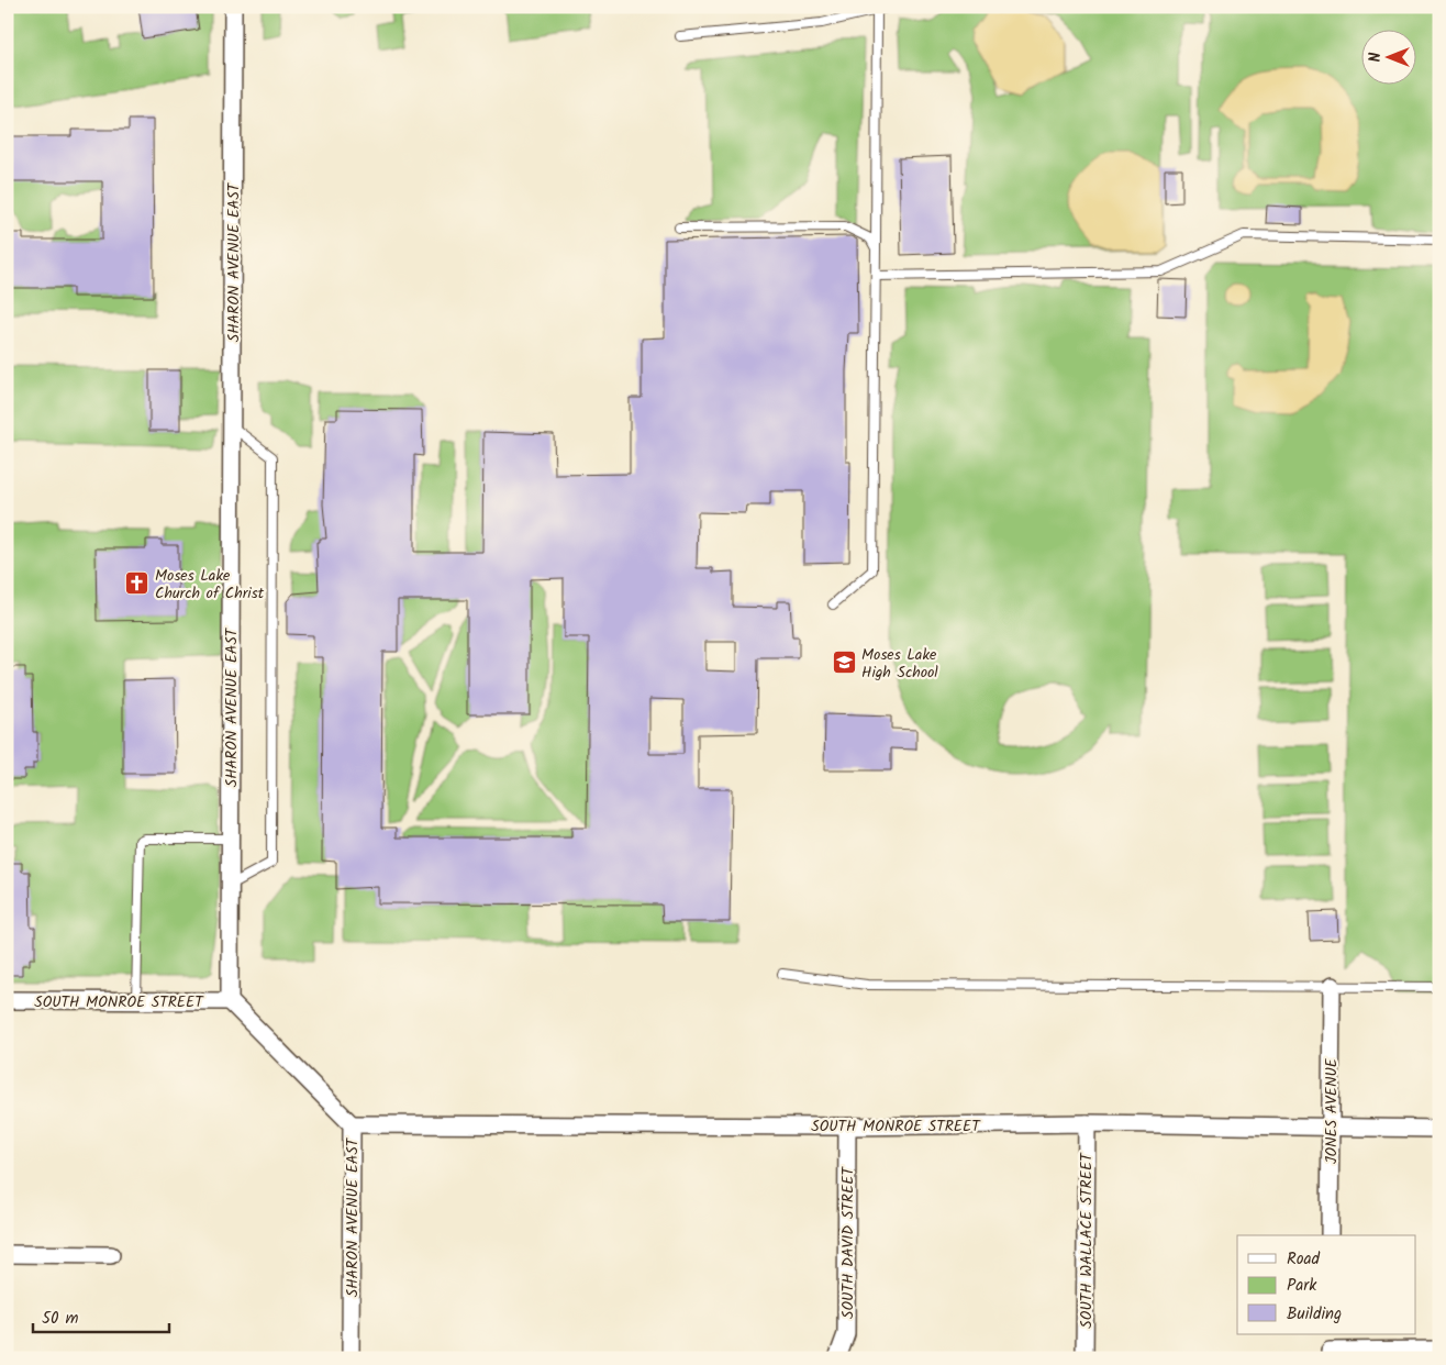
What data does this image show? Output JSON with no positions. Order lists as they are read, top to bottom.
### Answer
{
  "streets": {
    "street": [
      "SHARON AVENUE EAST",
      "SOUTH MONROE STREET",
      "JONES AVENUE",
      "SOUTH WALLACE STREET",
      "SOUTH DAVID STREET"
    ]
  },
  "crossings": [
    ["SHARON AVENUE EAST", "SOUTH MONROE STREET"],
    ["SOUTH MONROE STREET", "JONES AVENUE"],
    ["SOUTH MONROE STREET", "SOUTH WALLACE STREET"],
    ["SOUTH MONROE STREET", "SOUTH DAVID STREET"]
  ],
  "places": {
    "church": ["Moses Lake Church of Christ"],
    "school or university": ["Moses Lake High School"]
  },
  "legend": ["Road", "Park", "Building"],
  "scale_bar": "50 m",
  "north": "left"
}
